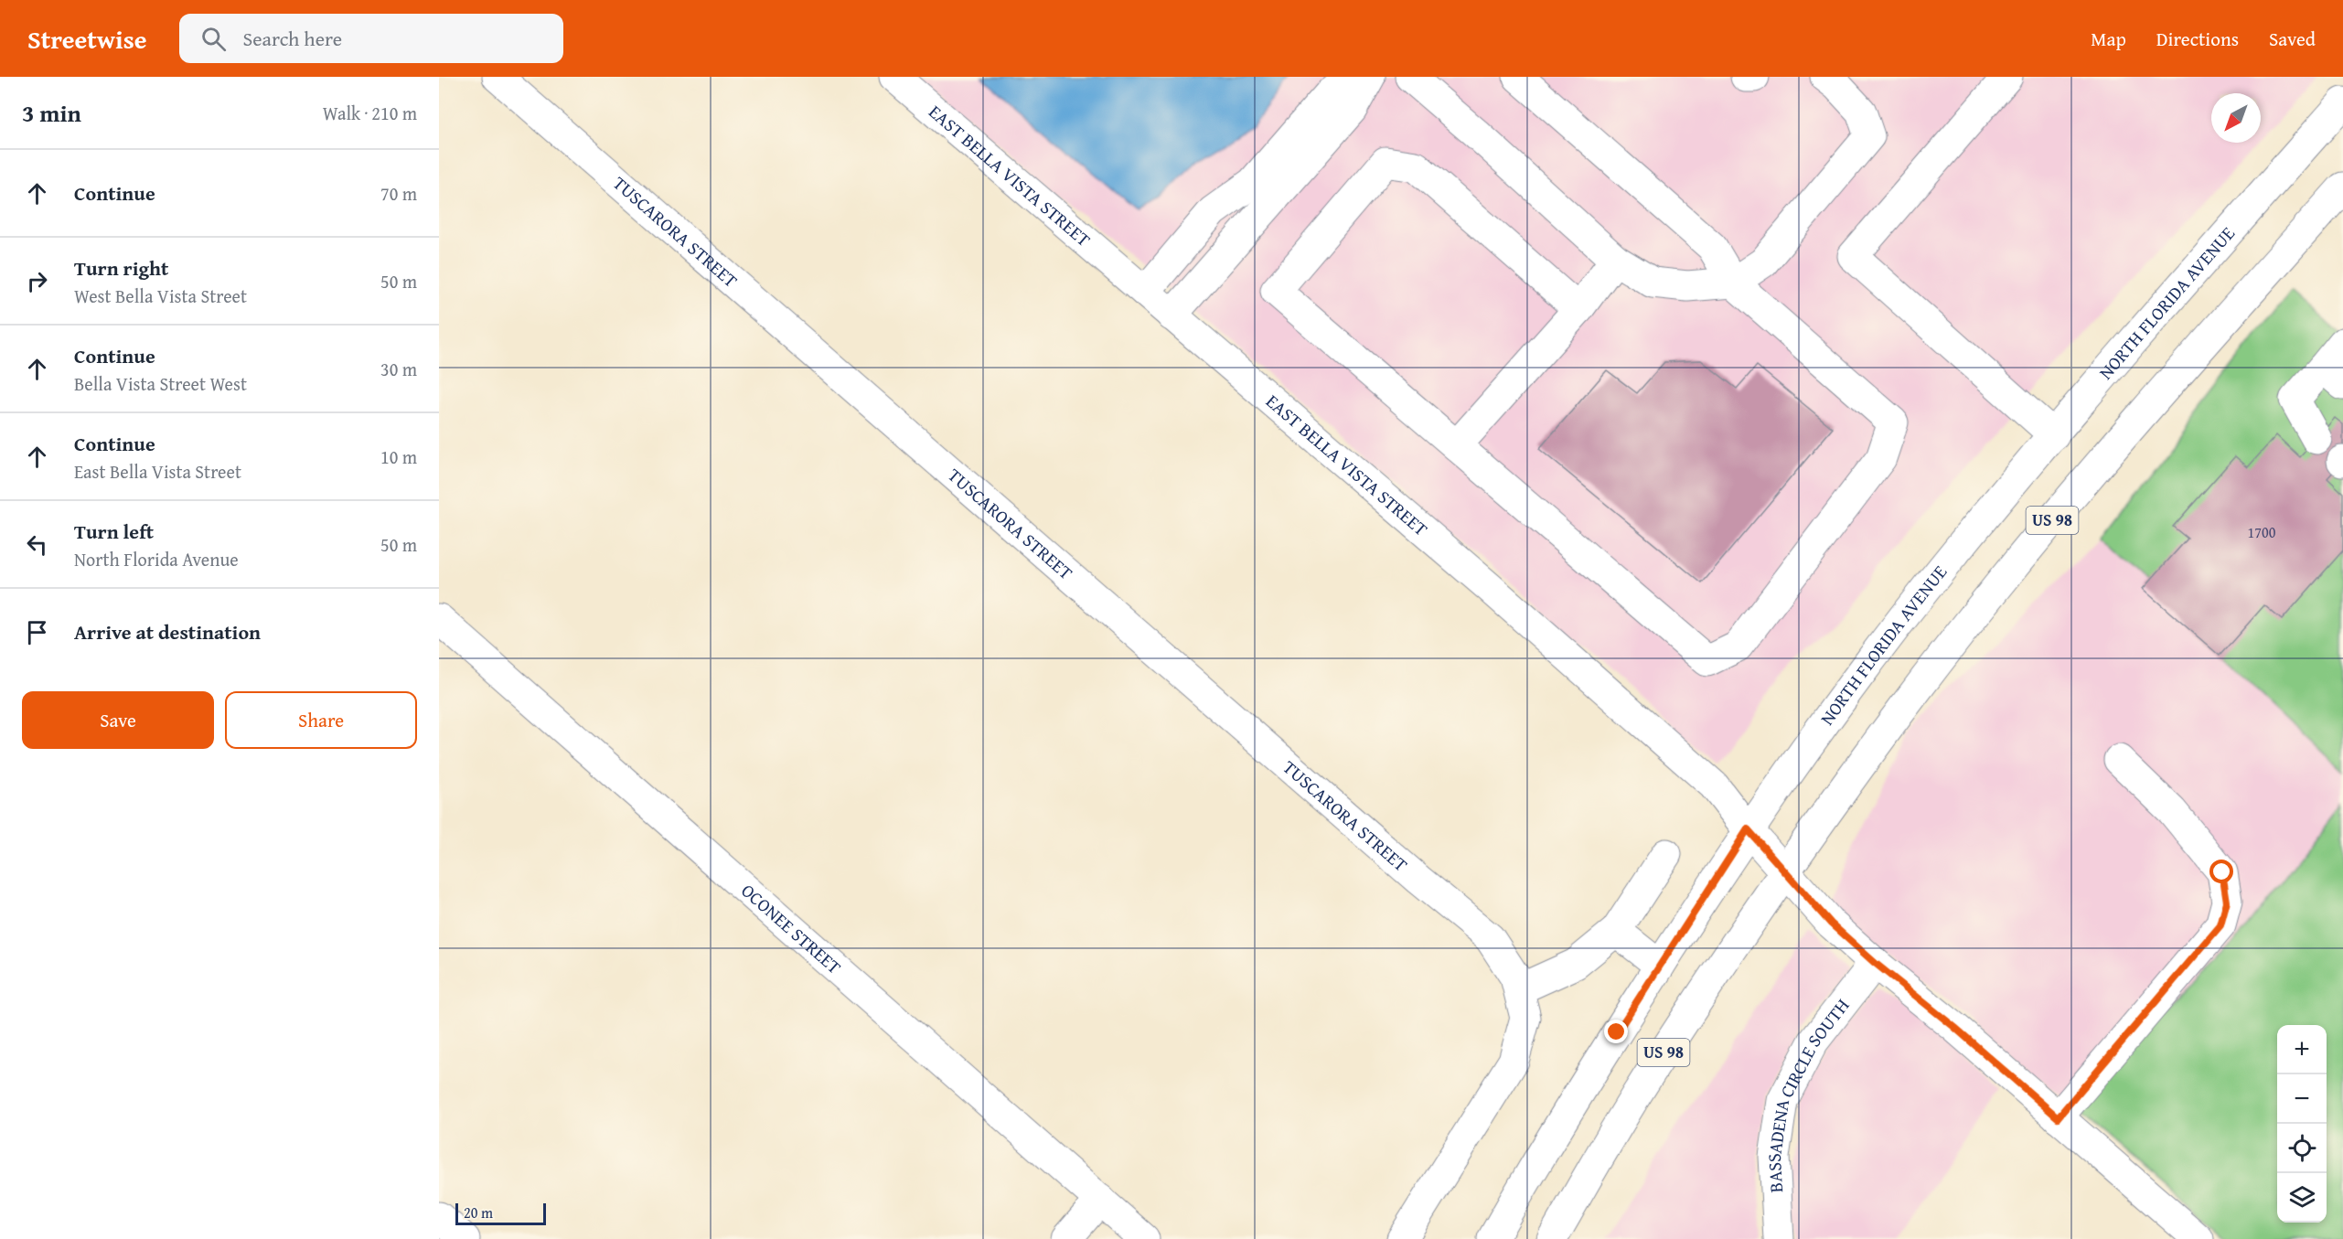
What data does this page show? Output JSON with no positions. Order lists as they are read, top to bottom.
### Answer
{
  "streets": {
    "street": [
      "EAST BELLA VISTA STREET",
      "TUSCARORA STREET",
      "NORTH FLORIDA AVENUE",
      "US 98",
      "OCONEE STREET",
      "BASSADENA CIRCLE SOUTH"
    ]
  },
  "crossings": [
    ["EAST BELLA VISTA STREET", "NORTH FLORIDA AVENUE"],
    ["EAST BELLA VISTA STREET", "US 98"],
    ["EAST BELLA VISTA STREET", "BASSADENA CIRCLE SOUTH"]
  ],
  "house_numbers": ["1700"],
  "scale_bar": "20 m",
  "north": "bottom left",
  "page": {
    "header": "Streetwise",
    "search": "Search here",
    "nav": ["Map", "Directions", "Saved"],
    "heading": ["3 min", "Walk · 210 m"],
    "list": [
      ["Continue", "70 m"],
      ["Turn right", "West Bella Vista Street", "50 m"],
      ["Continue", "Bella Vista Street West", "30 m"],
      ["Continue", "East Bella Vista Street", "10 m"],
      ["Turn left", "North Florida Avenue", "50 m"],
      "Arrive at destination"
    ],
    "buttons": ["Save", "Share"],
    "map_buttons": ["+", "−"],
    "scale": "20 m"
  }
}
